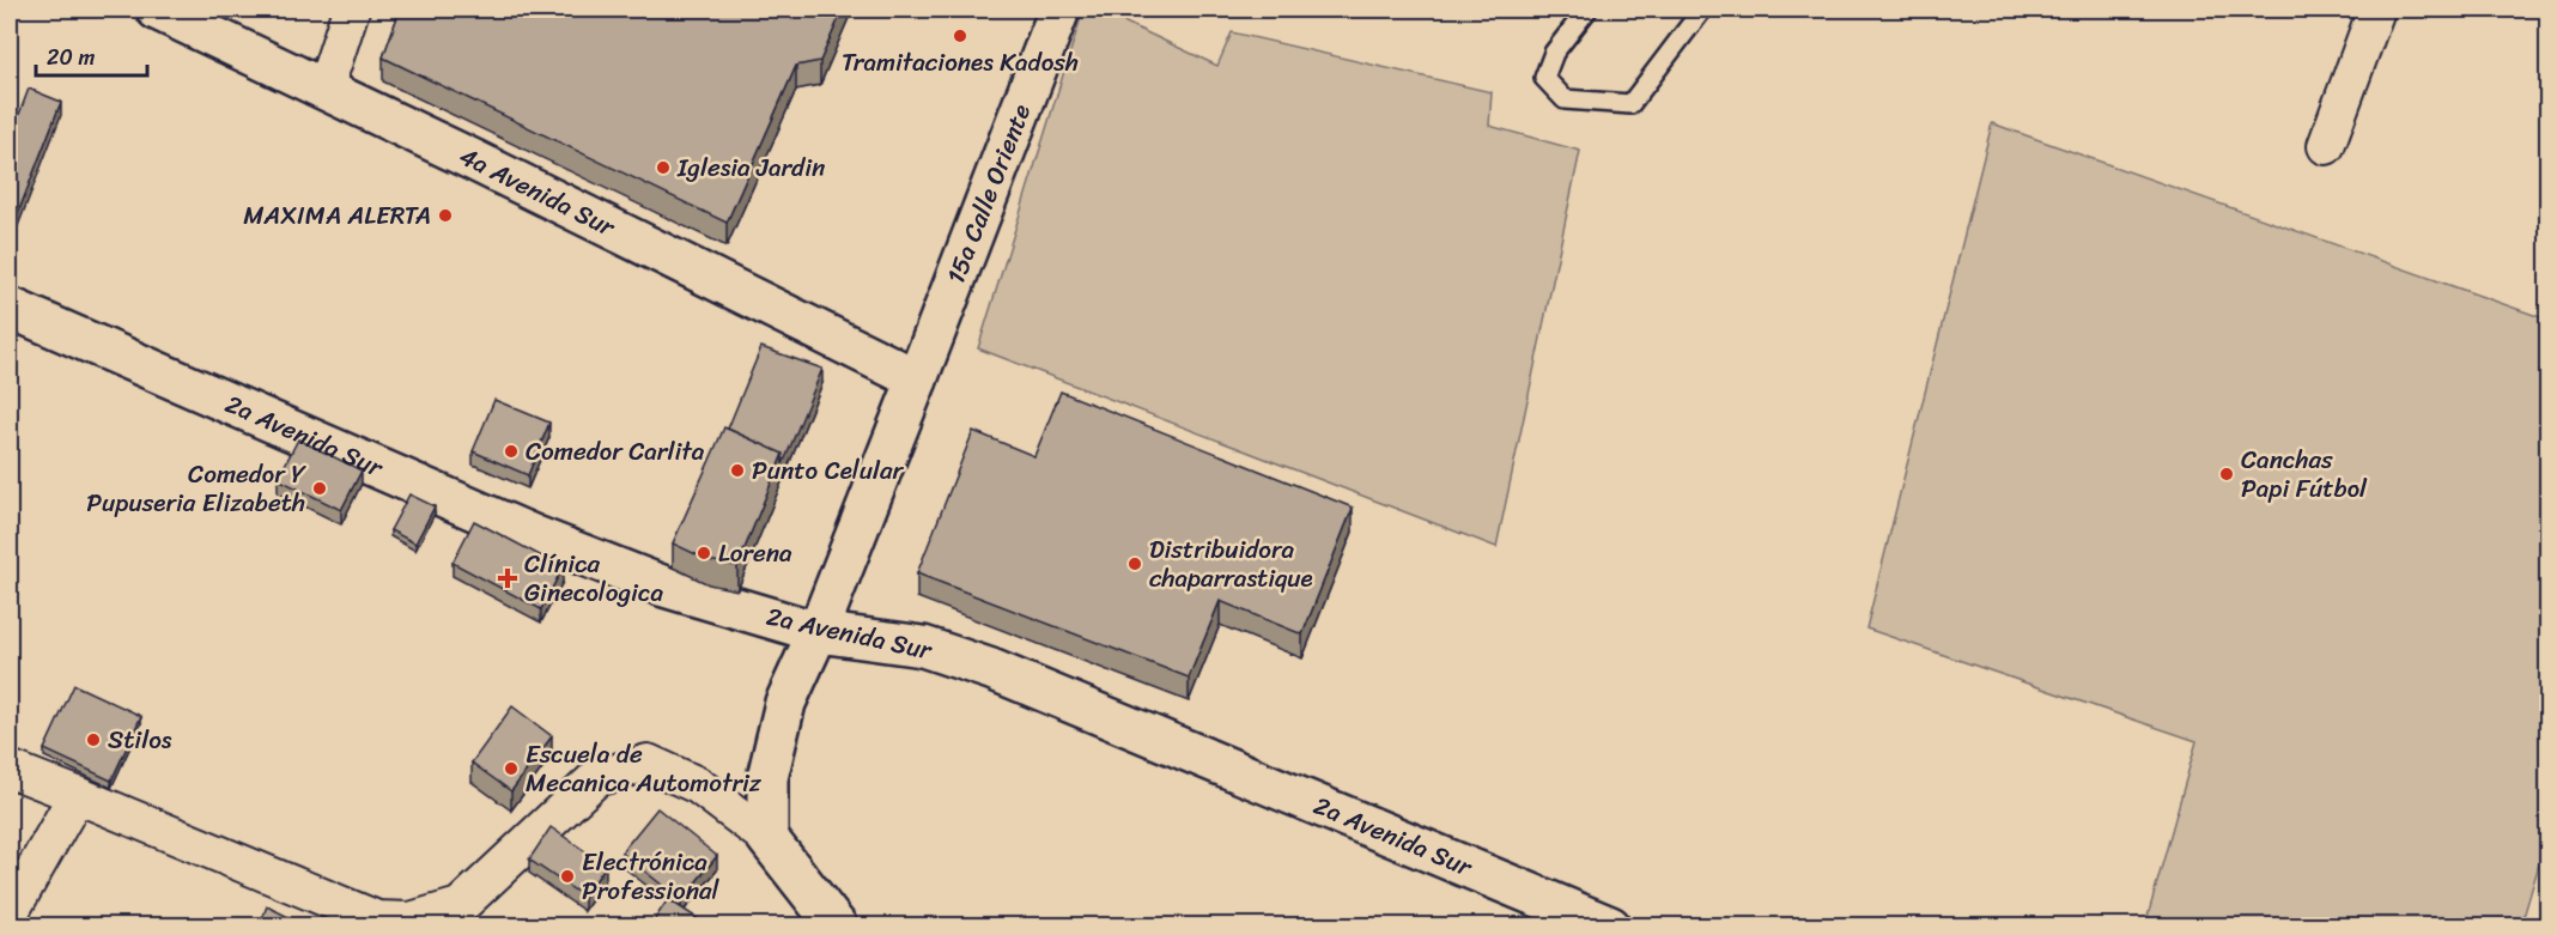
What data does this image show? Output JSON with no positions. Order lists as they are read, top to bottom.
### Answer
{
  "streets": {
    "main road": ["4a Avenida Sur", "15a Calle Oriente", "2a Avenida Sur"]
  },
  "crossings": [
    ["4a Avenida Sur", "15a Calle Oriente"],
    ["15a Calle Oriente", "2a Avenida Sur"]
  ],
  "places": {
    "other": [
      "Tramitaciones Kadosh",
      "Iglesia Jardin",
      "MAXIMA ALERTA",
      "Comedor Carlita",
      "Punto Celular",
      "Canchas Papi Fútbol",
      "Comedor Y Pupuseria Elizabeth",
      "Lorena",
      "Distribuidora chaparrastique",
      "Stilos",
      "Escuela de Mecanica Automotriz",
      "Electrónica Professional"
    ],
    "health": ["Clínica Ginecologica"]
  },
  "scale_bar": "20 m"
}
